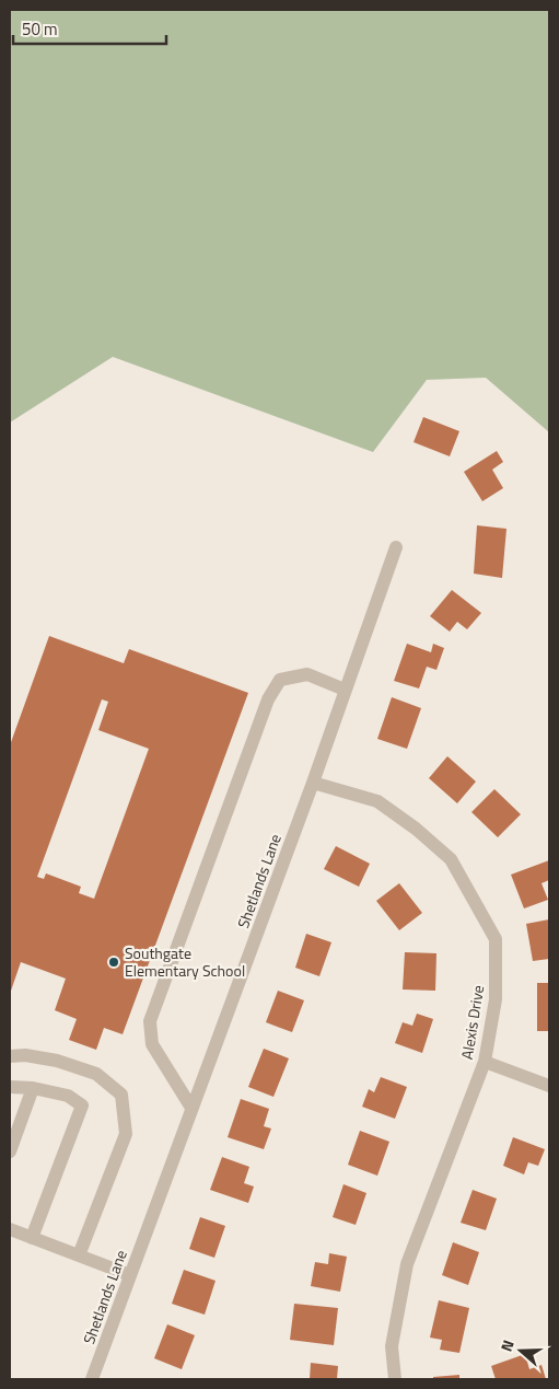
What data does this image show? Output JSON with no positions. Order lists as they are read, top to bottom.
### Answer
{
  "streets": {
    "street": ["Shetlands Lane", "Alexis Drive"]
  },
  "crossings": [
    ["Shetlands Lane", "Alexis Drive"]
  ],
  "places": ["Southgate Elementary School"],
  "scale_bar": "50 m",
  "north": "left"
}
